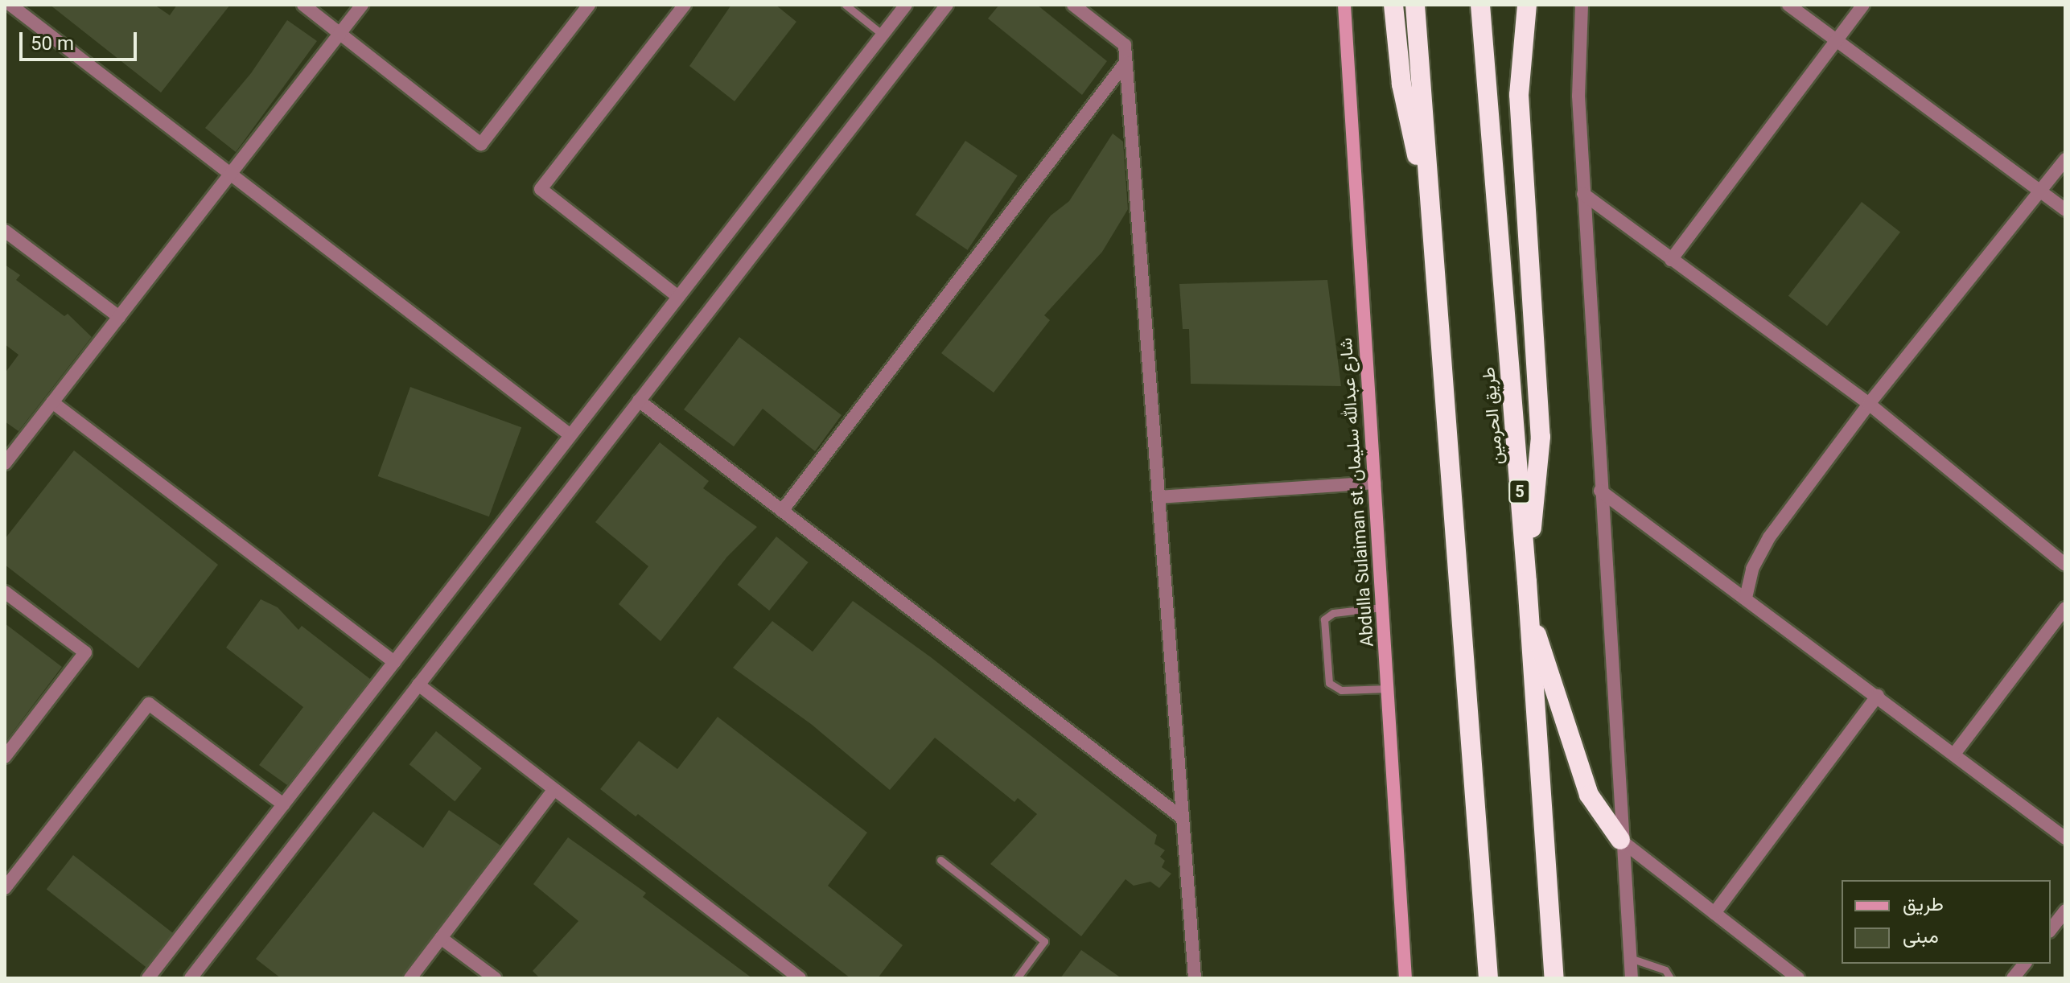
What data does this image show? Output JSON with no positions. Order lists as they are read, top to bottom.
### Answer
{
  "streets": {
    "highway": ["طريق الحرمين", "5"],
    "main road": ["Abdulla Sulaiman st. شارع عبدالله سليمان"]
  },
  "legend": ["طريق", "مبنى"],
  "scale_bar": "50 m"
}
